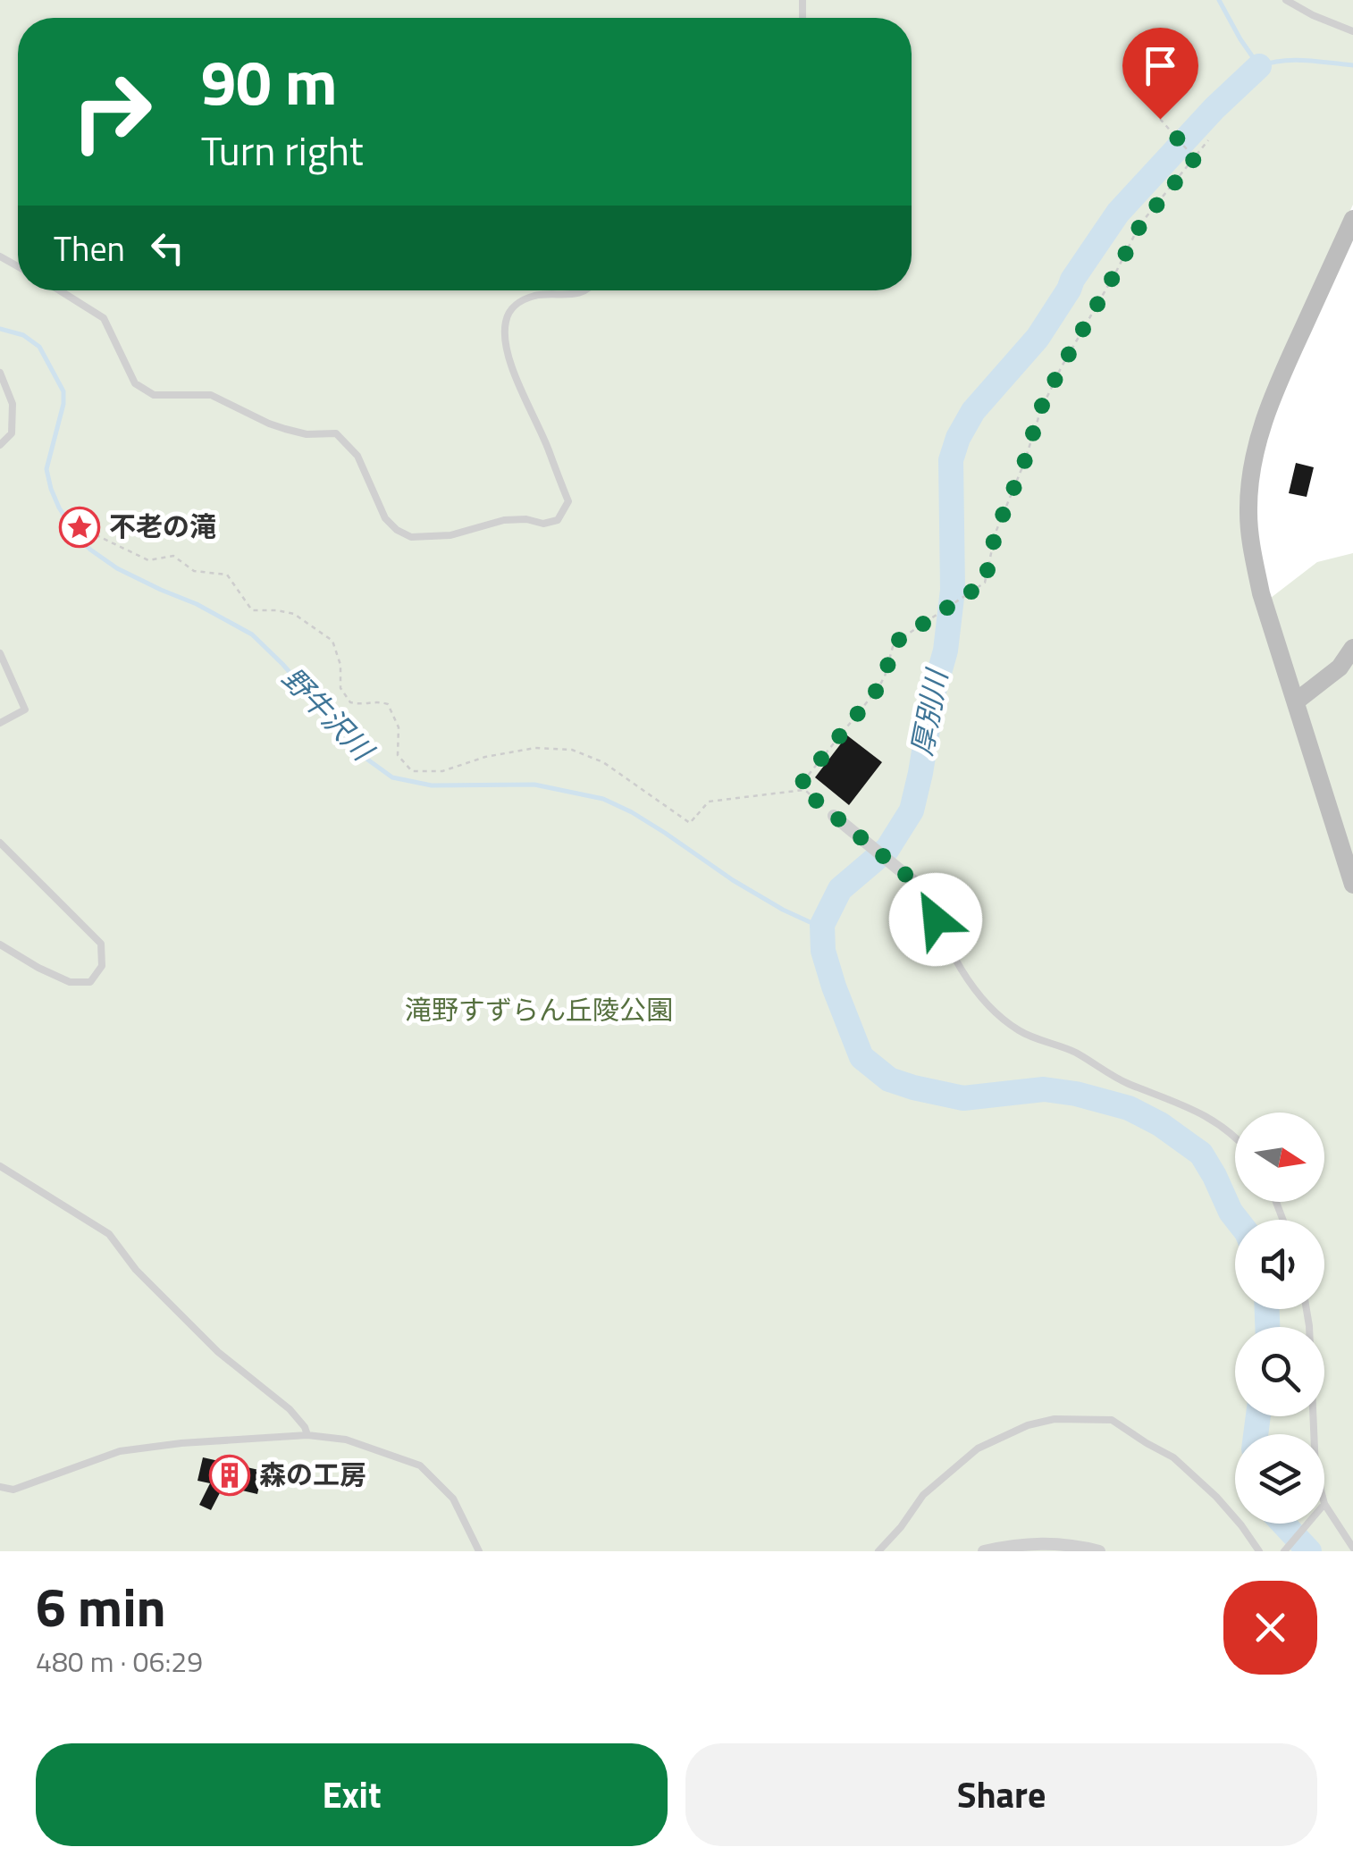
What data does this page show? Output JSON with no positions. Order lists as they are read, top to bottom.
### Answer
{
  "water": ["厚別川", "野牛沢川"],
  "parks": ["滝野すずらん丘陵公園"],
  "places": {
    "place": ["不老の滝"],
    "building": ["森の工房"]
  },
  "north": "right",
  "page": {
    "turn": ["90 m", "Turn right"],
    "then": "Then",
    "heading": ["6 min", "480 m · 06:29"],
    "buttons": ["Exit", "Share"]
  }
}
